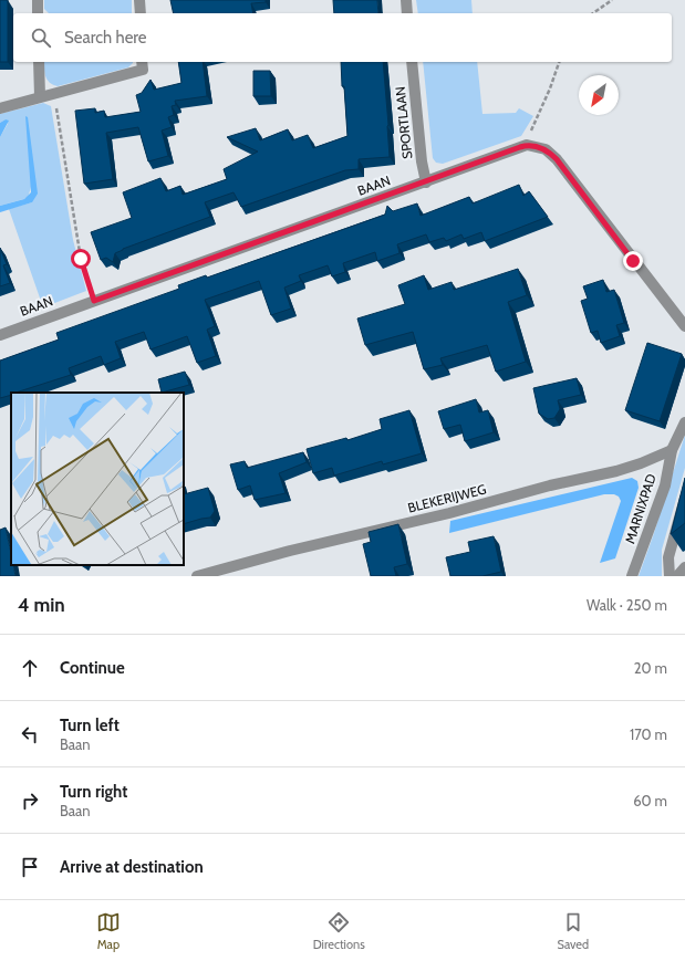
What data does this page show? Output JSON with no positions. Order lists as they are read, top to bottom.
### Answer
{
  "streets": {
    "street": [
      "SPORTLAAN",
      "BAAN",
      "BLEKERIJWEG",
      "MARNIXPAD"
    ]
  },
  "crossings": [
    ["SPORTLAAN", "BAAN"],
    ["BLEKERIJWEG", "MARNIXPAD"]
  ],
  "north": "bottom left",
  "page": {
    "search": "Search here",
    "heading": ["4 min", "Walk · 250 m"],
    "list": [
      ["Continue", "20 m"],
      ["Turn left", "Baan", "170 m"],
      ["Turn right", "Baan", "60 m"],
      "Arrive at destination"
    ],
    "nav": ["Map", "Directions", "Saved"]
  }
}
